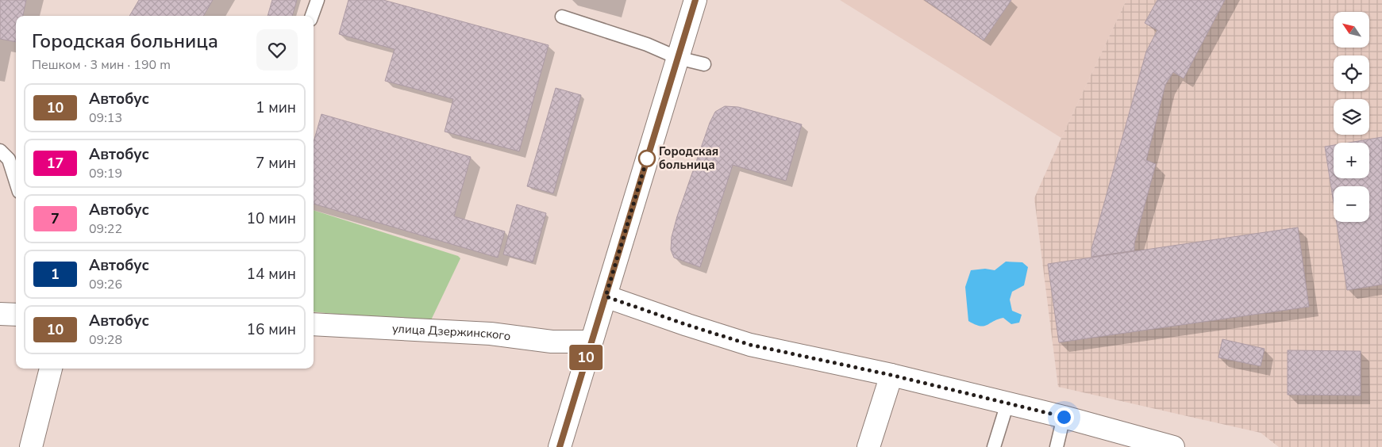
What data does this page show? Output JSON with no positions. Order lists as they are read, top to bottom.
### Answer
{
  "streets": {
    "main road": ["улица Дзержинского"]
  },
  "places": ["Городская больница"],
  "lines": ["bus line 10"],
  "north": "top left",
  "page": {
    "on_map": "10",
    "map_buttons": ["+", "−"],
    "heading": ["Городская больница", "Пешком · 3 мин · 190 m"],
    "list": [
      {
        "mark": "10",
        "name": "Автобус",
        "note": "09:13",
        "value": "1 мин"
      },
      {
        "mark": "17",
        "name": "Автобус",
        "note": "09:19",
        "value": "7 мин"
      },
      {
        "mark": "7",
        "name": "Автобус",
        "note": "09:22",
        "value": "10 мин"
      },
      {
        "mark": "1",
        "name": "Автобус",
        "note": "09:26",
        "value": "14 мин"
      },
      {
        "mark": "10",
        "name": "Автобус",
        "note": "09:28",
        "value": "16 мин"
      }
    ]
  }
}
